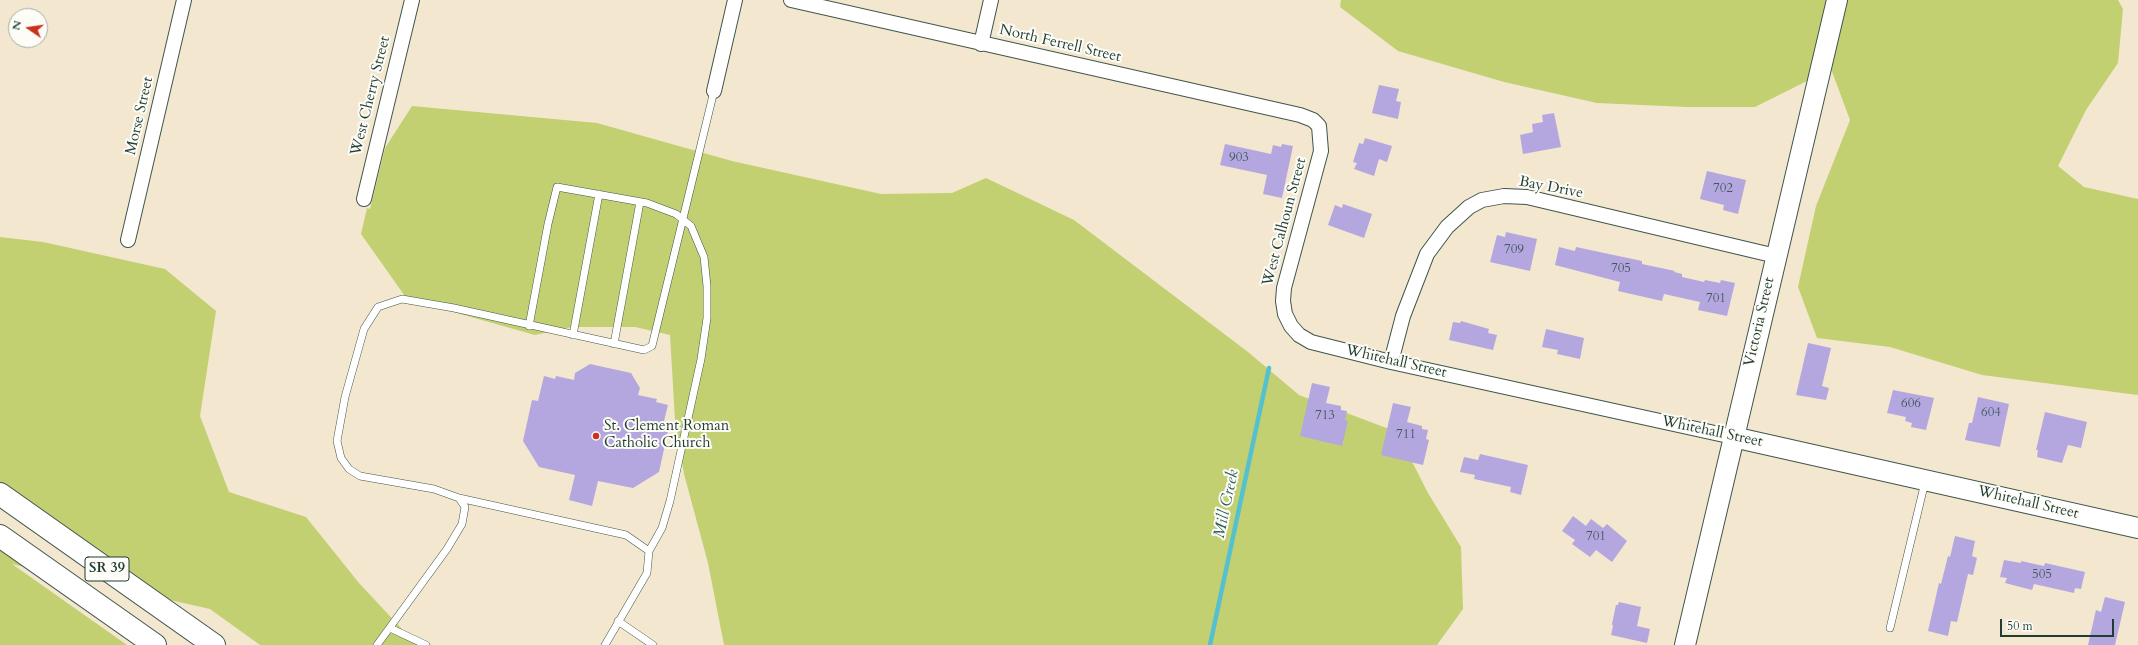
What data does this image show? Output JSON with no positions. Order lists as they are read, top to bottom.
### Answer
{
  "streets": {
    "main road": ["SR 39"],
    "street": [
      "North Ferrell Street",
      "West Cherry Street",
      "Morse Street",
      "Bay Drive",
      "West Calhoun Street",
      "Victoria Street",
      "Whitehall Street"
    ]
  },
  "crossings": [
    ["North Ferrell Street", "West Calhoun Street"],
    ["Bay Drive", "Victoria Street"],
    ["Bay Drive", "Whitehall Street"],
    ["West Calhoun Street", "Whitehall Street"],
    ["Victoria Street", "Whitehall Street"]
  ],
  "water": ["Mill Creek"],
  "places": ["St. Clement Roman Catholic Church"],
  "house_numbers": [
    "903",
    "702",
    "709",
    "705",
    "701",
    "606",
    "604",
    "713",
    "711",
    "701",
    "505"
  ],
  "scale_bar": "50 m",
  "north": "left"
}
